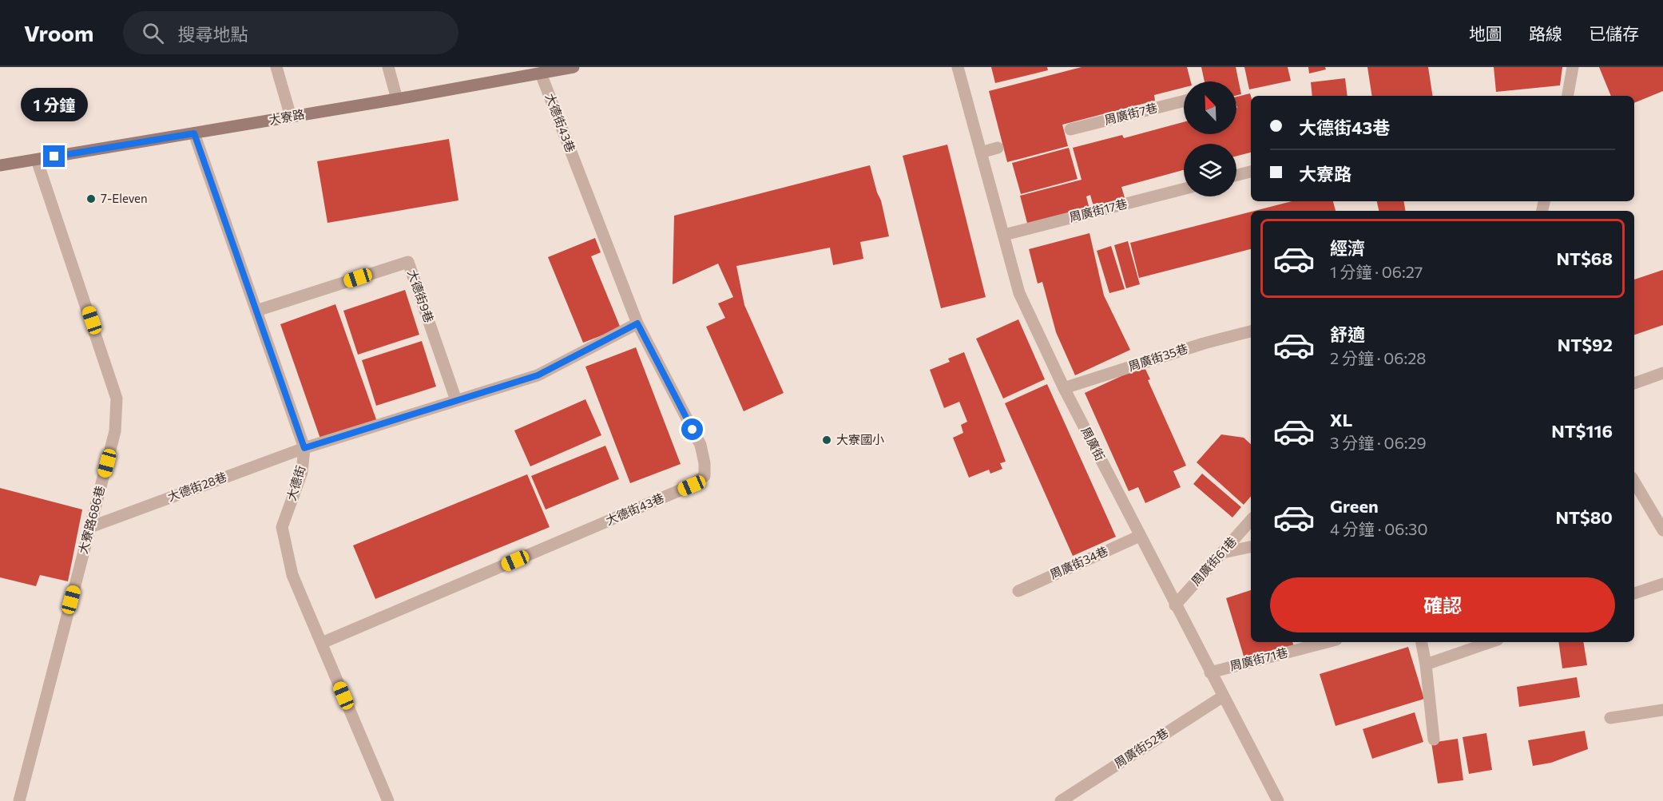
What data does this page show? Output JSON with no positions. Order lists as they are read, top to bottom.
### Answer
{
  "streets": {
    "street": [
      "周廣街7巷",
      "大寮路",
      "大德街43巷",
      "周廣街17巷",
      "大德街9巷",
      "周廣街35巷",
      "周廣街",
      "大德街",
      "大德街28巷",
      "大寮路686巷",
      "周廣街61巷",
      "周廣街34巷",
      "周廣街71巷",
      "周廣街52巷"
    ]
  },
  "crossings": [
    ["大寮路", "大德街43巷"],
    ["大寮路", "大德街"],
    ["大寮路", "大寮路686巷"],
    ["大德街43巷", "大德街"],
    ["大德街43巷", "大德街28巷"],
    ["周廣街17巷", "周廣街"],
    ["大德街9巷", "大德街"],
    ["大德街9巷", "大德街28巷"],
    ["周廣街35巷", "周廣街"],
    ["周廣街", "周廣街61巷"],
    ["周廣街", "周廣街34巷"],
    ["周廣街", "周廣街71巷"],
    ["周廣街", "周廣街52巷"],
    ["大德街", "大德街28巷"],
    ["大德街28巷", "大寮路686巷"]
  ],
  "places": ["7-Eleven", "大寮國小"],
  "north": "top left",
  "page": {
    "header": "Vroom",
    "search": "搜尋地點",
    "nav": ["地圖", "路線", "已儲存"],
    "bubble": "1 分鐘",
    "banner": ["大德街43巷", "大寮路"],
    "list": [
      {
        "name": "經濟",
        "note": "1 分鐘 · 06:27",
        "value": "NT$68"
      },
      {
        "name": "舒適",
        "note": "2 分鐘 · 06:28",
        "value": "NT$92"
      },
      {
        "name": "XL",
        "note": "3 分鐘 · 06:29",
        "value": "NT$116"
      },
      {
        "name": "Green",
        "note": "4 分鐘 · 06:30",
        "value": "NT$80"
      }
    ],
    "buttons": "確認"
  }
}
